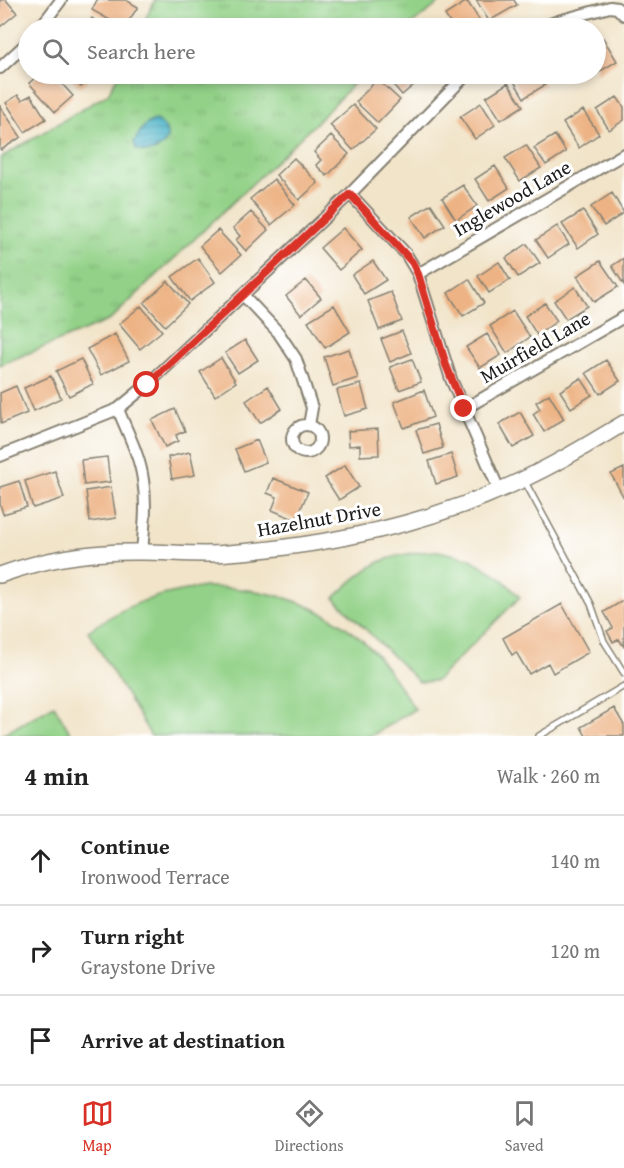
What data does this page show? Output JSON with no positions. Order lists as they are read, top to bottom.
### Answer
{
  "streets": {
    "street": ["Inglewood Lane", "Muirfield Lane", "Hazelnut Drive"]
  },
  "page": {
    "search": "Search here",
    "heading": ["4 min", "Walk · 260 m"],
    "list": [
      ["Continue", "Ironwood Terrace", "140 m"],
      ["Turn right", "Graystone Drive", "120 m"],
      "Arrive at destination"
    ],
    "nav": ["Map", "Directions", "Saved"]
  }
}
